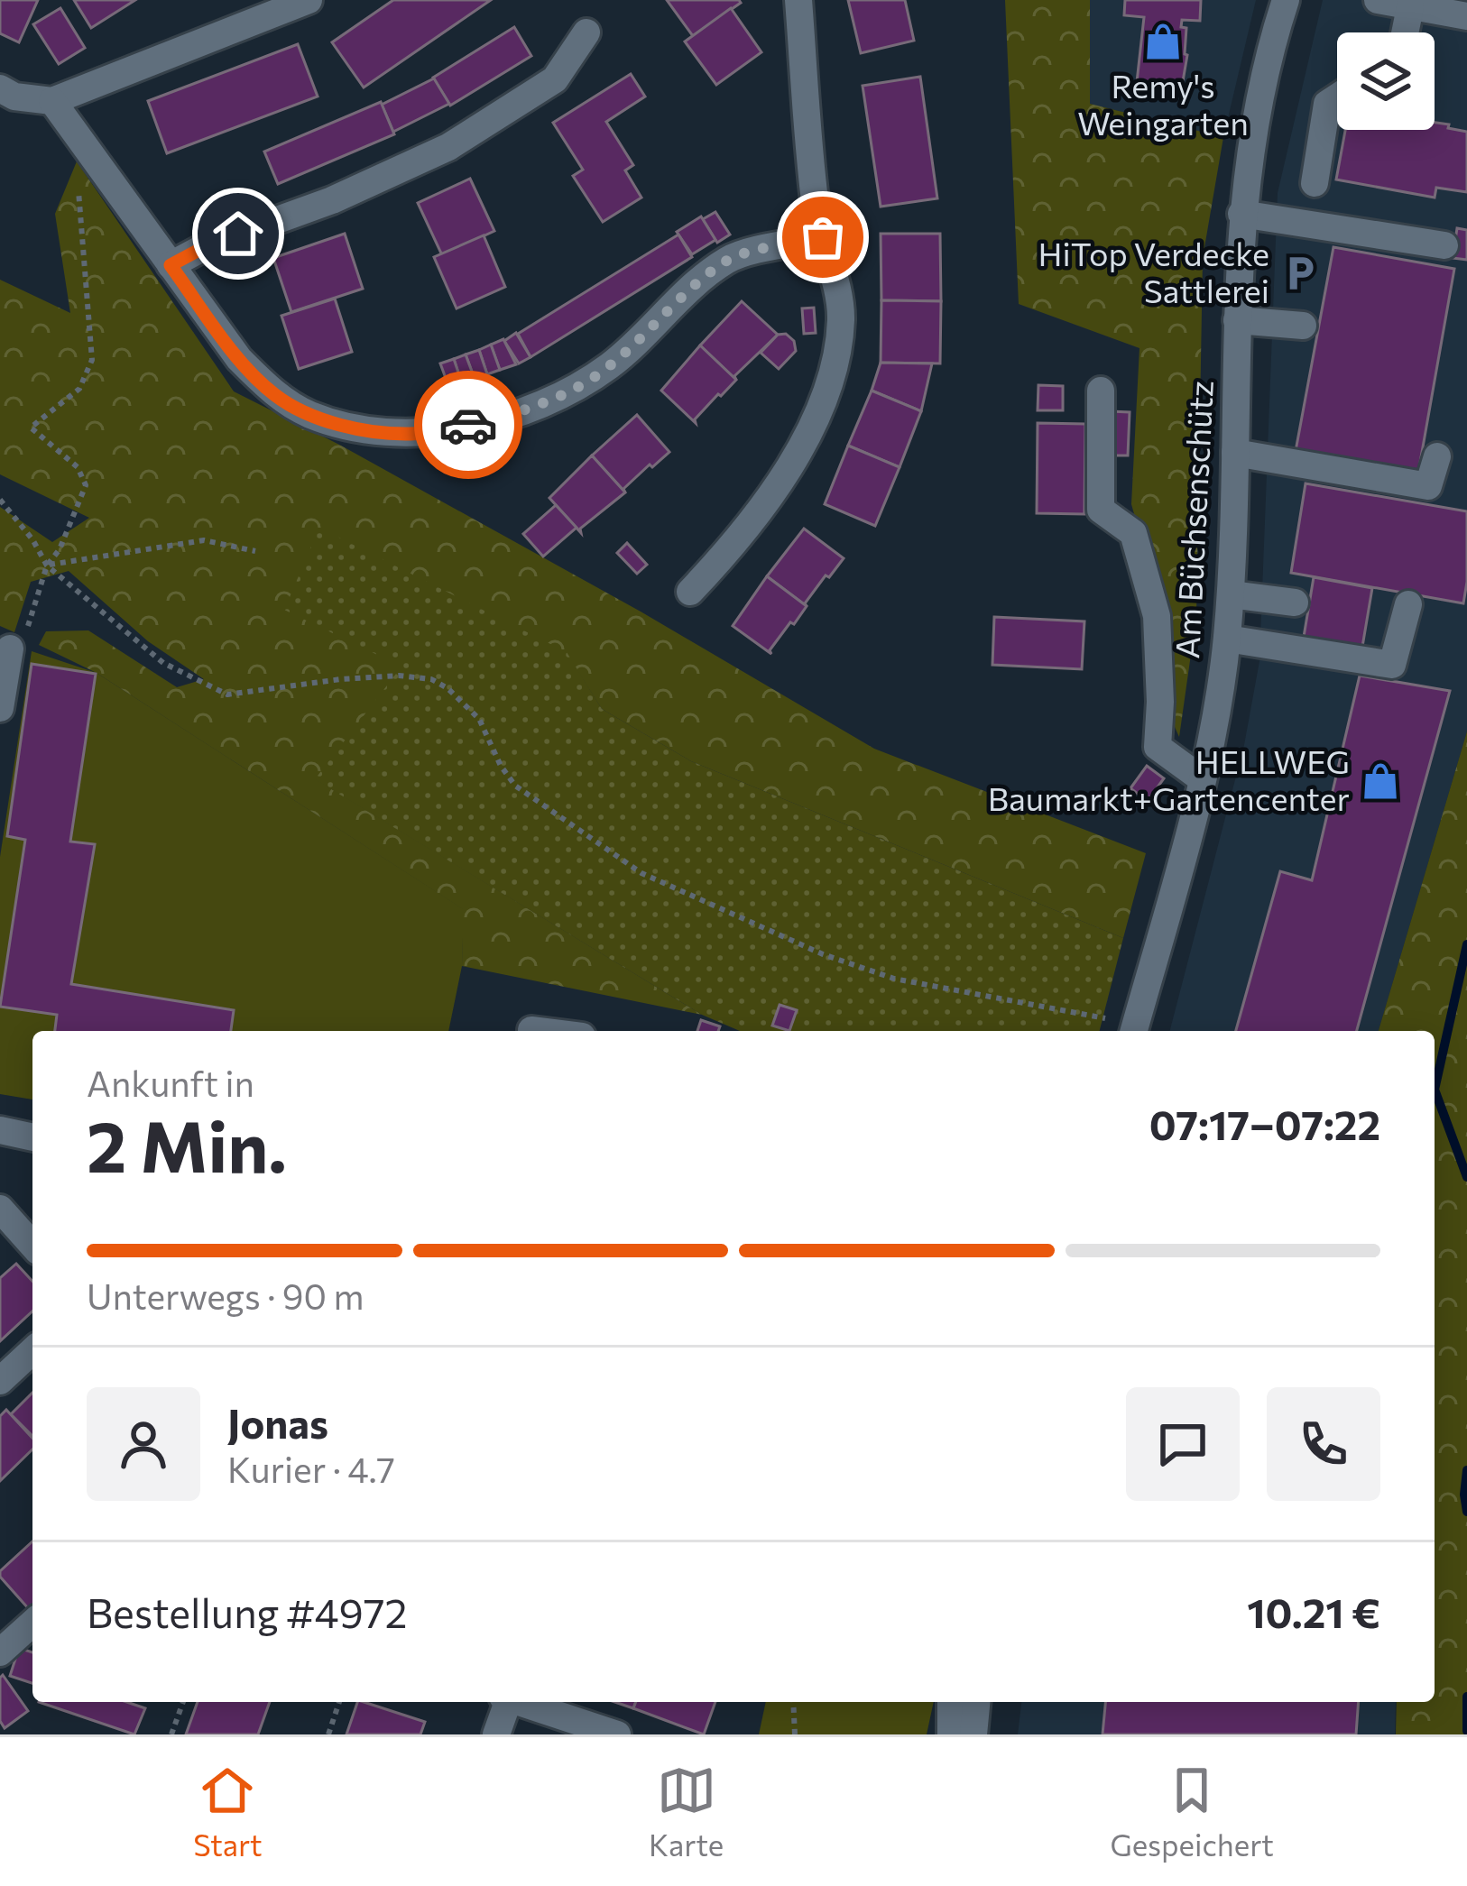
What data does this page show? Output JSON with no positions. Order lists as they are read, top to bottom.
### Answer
{
  "streets": {
    "street": ["Am Büchsenschütz"]
  },
  "places": {
    "shop": ["Remy's Weingarten", "HELLWEG Baumarkt+Gartencenter"],
    "parking": ["HiTop Verdecke Sattlerei"]
  },
  "page": {
    "heading": ["2 Min.", "Ankunft in", "07:17–07:22"],
    "panel": [
      "Jonas",
      "Kurier · 4.7",
      "Bestellung #4972",
      "10.21 €"
    ],
    "bar": "Unterwegs · 90 m",
    "tabs": ["Start", "Karte", "Gespeichert"]
  }
}
